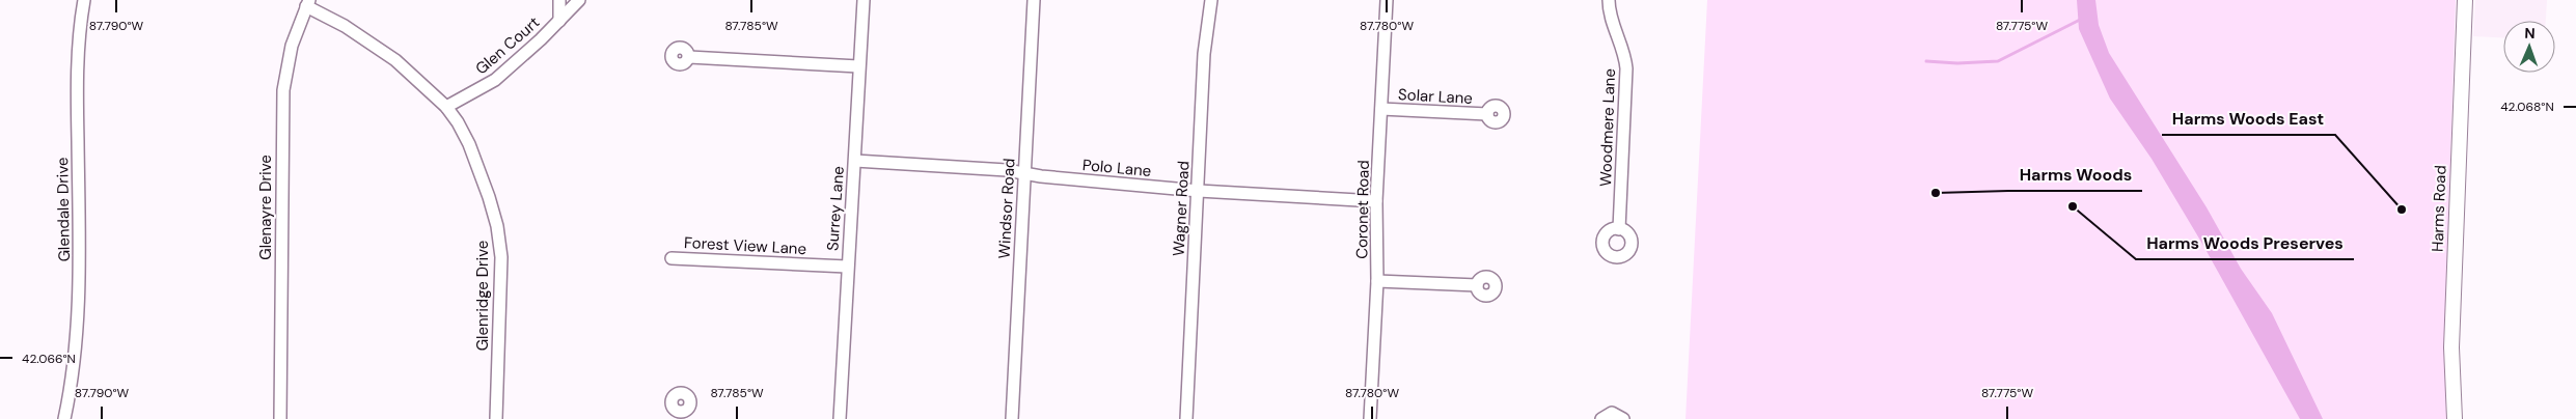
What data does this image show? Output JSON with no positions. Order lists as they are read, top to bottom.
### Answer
{
  "streets": {
    "main road": ["Harms Road"],
    "street": [
      "Glen Court",
      "Solar Lane",
      "Woodmere Lane",
      "Polo Lane",
      "Glenayre Drive",
      "Surrey Lane",
      "Windsor Road",
      "Wagner Road",
      "Glendale Drive",
      "Coronet Road",
      "Forest View Lane",
      "Glenridge Drive"
    ]
  },
  "crossings": [
    ["Glen Court", "Glenridge Drive"],
    ["Solar Lane", "Coronet Road"],
    ["Polo Lane", "Surrey Lane"],
    ["Polo Lane", "Windsor Road"],
    ["Polo Lane", "Wagner Road"],
    ["Polo Lane", "Coronet Road"],
    ["Glenayre Drive", "Glenridge Drive"],
    ["Surrey Lane", "Forest View Lane"]
  ],
  "places": ["Harms Woods", "Harms Woods Preserves", "Harms Woods East"],
  "north": "top",
  "coordinates": [
    "87.790°W",
    "87.785°W",
    "87.780°W",
    "87.775°W",
    "42.068°N",
    "42.066°N"
  ]
}
